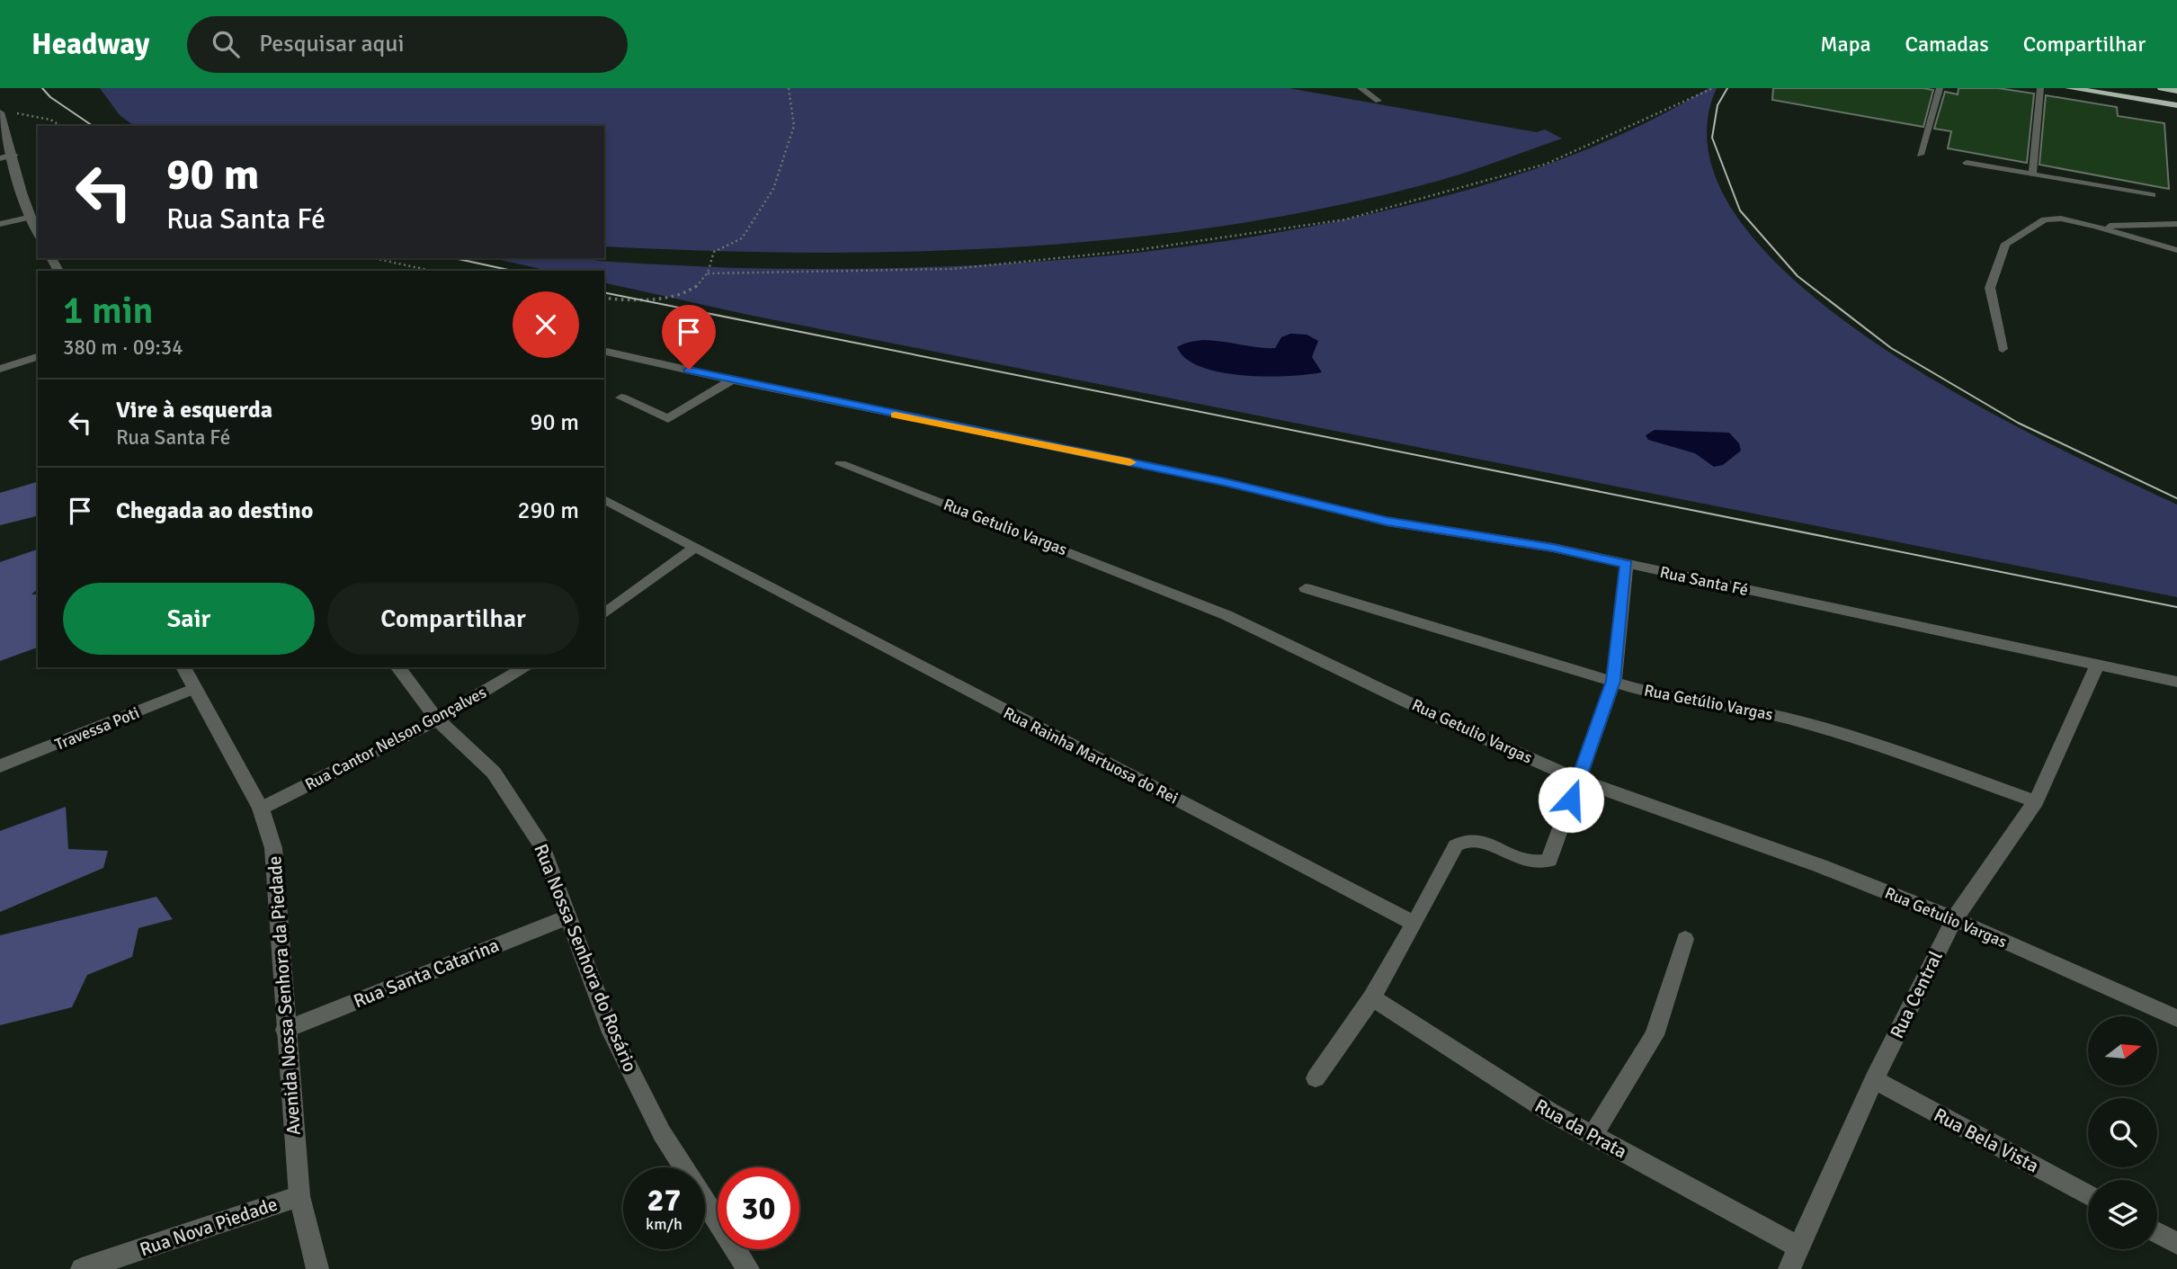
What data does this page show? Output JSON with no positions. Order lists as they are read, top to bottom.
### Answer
{
  "streets": {
    "street": [
      "Rua Getulio Vargas",
      "Rua Santa Fé",
      "Rua Getúlio Vargas",
      "Travessa Poti",
      "Rua Cantor Nelson Gonçalves",
      "Rua Rainha Martuosa do Rei",
      "Rua Nossa Senhora do Rosário",
      "Rua Santa Catarina",
      "Rua Central",
      "Avenida Nossa Senhora da Piedade",
      "Rua da Prata",
      "Rua Bela Vista",
      "Rua Nova Piedade"
    ]
  },
  "crossings": [
    ["Rua Getulio Vargas", "Rua Central"],
    ["Rua Santa Fé", "Rua Central"],
    ["Rua Getúlio Vargas", "Rua Central"],
    ["Travessa Poti", "Avenida Nossa Senhora da Piedade"],
    ["Rua Cantor Nelson Gonçalves", "Rua Nossa Senhora do Rosário"],
    ["Rua Cantor Nelson Gonçalves", "Avenida Nossa Senhora da Piedade"],
    ["Rua Nossa Senhora do Rosário", "Rua Santa Catarina"],
    ["Rua Santa Catarina", "Avenida Nossa Senhora da Piedade"],
    ["Rua Central", "Rua da Prata"],
    ["Rua Central", "Rua Bela Vista"],
    ["Avenida Nossa Senhora da Piedade", "Rua Nova Piedade"]
  ],
  "north": "right",
  "page": {
    "header": "Headway",
    "search": "Pesquisar aqui",
    "nav": ["Mapa", "Camadas", "Compartilhar"],
    "turn": ["90 m", "Rua Santa Fé"],
    "heading": ["1 min", "380 m · 09:34"],
    "list": [
      {
        "name": "Vire à esquerda",
        "note": "Rua Santa Fé",
        "value": "90 m"
      },
      {
        "name": "Chegada ao destino",
        "value": "290 m"
      }
    ],
    "buttons": ["Sair", "Compartilhar"],
    "speed": "27 km/h",
    "limit": "30"
  }
}
